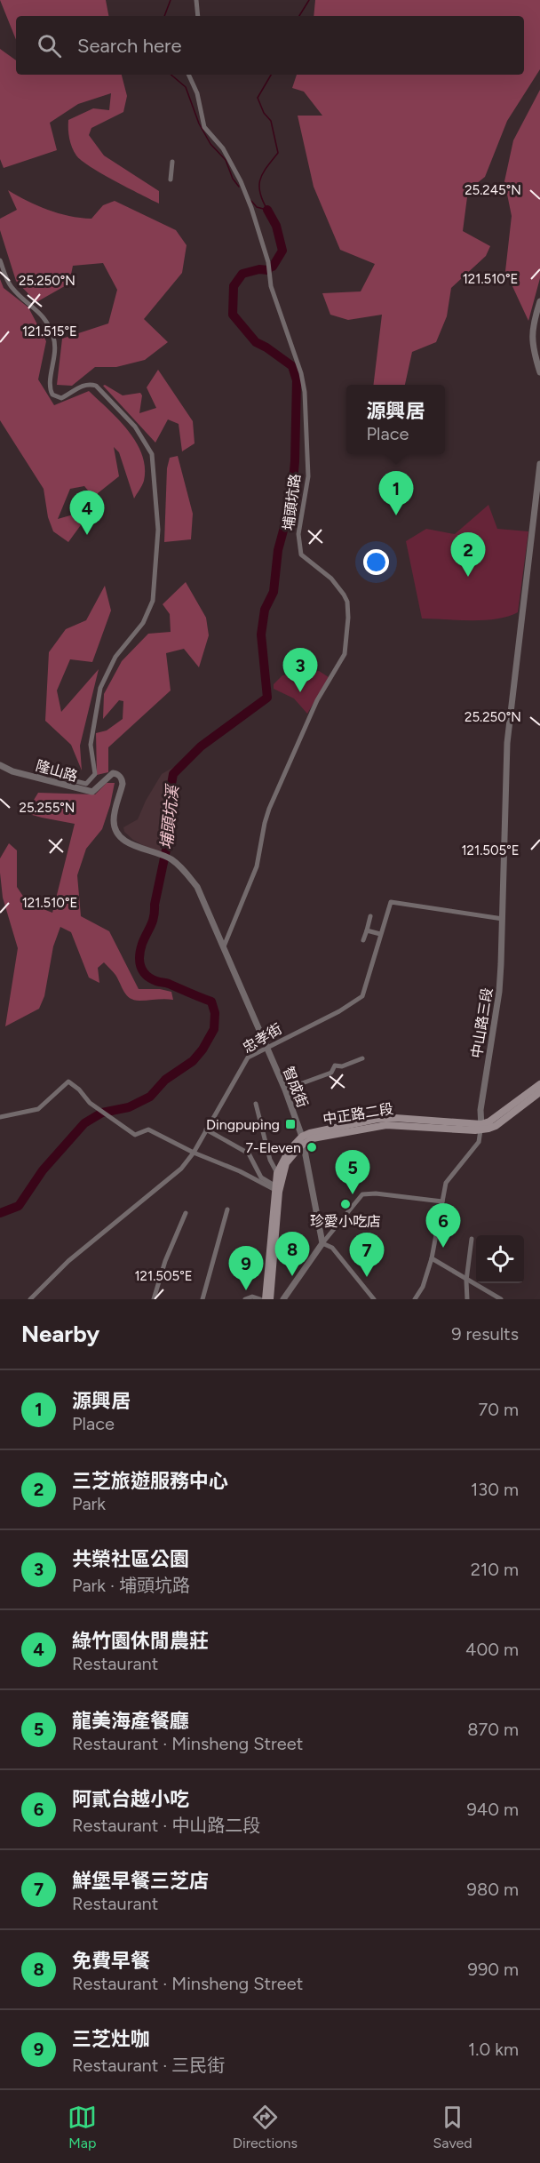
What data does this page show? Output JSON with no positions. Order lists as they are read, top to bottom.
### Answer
{
  "streets": {
    "main road": ["中正路二段"],
    "street": [
      "埔頭坑路",
      "隆山路",
      "中山路三段",
      "忠孝街",
      "智成街"
    ]
  },
  "crossings": [
    ["埔頭坑路", "隆山路"],
    ["埔頭坑路", "智成街"],
    ["隆山路", "智成街"],
    ["中山路三段", "忠孝街"],
    ["中山路三段", "中正路二段"],
    ["忠孝街", "智成街"],
    ["智成街", "中正路二段"]
  ],
  "water": ["埔頭坑溪"],
  "places": {
    "transit": ["Dingpuping"],
    "other": ["7-Eleven", "珍愛小吃店"]
  },
  "page": {
    "search": "Search here",
    "popup": ["源興居", "Place"],
    "pins": [
      "1",
      "4",
      "2",
      "3",
      "5",
      "6",
      "8",
      "7",
      "9"
    ],
    "heading": ["Nearby", "9 results"],
    "list": [
      {
        "mark": "1",
        "name": "源興居",
        "note": "Place",
        "value": "70 m"
      },
      {
        "mark": "2",
        "name": "三芝旅遊服務中心",
        "note": "Park",
        "value": "130 m"
      },
      {
        "mark": "3",
        "name": "共榮社區公園",
        "note": "Park · 埔頭坑路",
        "value": "210 m"
      },
      {
        "mark": "4",
        "name": "綠竹園休閒農莊",
        "note": "Restaurant",
        "value": "400 m"
      },
      {
        "mark": "5",
        "name": "龍美海產餐廳",
        "note": "Restaurant · Minsheng Street",
        "value": "870 m"
      },
      {
        "mark": "6",
        "name": "阿貳台越小吃",
        "note": "Restaurant · 中山路二段",
        "value": "940 m"
      },
      {
        "mark": "7",
        "name": "鮮堡早餐三芝店",
        "note": "Restaurant",
        "value": "980 m"
      },
      {
        "mark": "8",
        "name": "免費早餐",
        "note": "Restaurant · Minsheng Street",
        "value": "990 m"
      },
      {
        "mark": "9",
        "name": "三芝灶咖",
        "note": "Restaurant · 三民街",
        "value": "1.0 km"
      }
    ],
    "nav": ["Map", "Directions", "Saved"]
  },
  "coordinates": [
    "25.245°N",
    "121.510°E",
    "25.250°N",
    "121.515°E",
    "25.255°N",
    "121.505°E"
  ]
}
